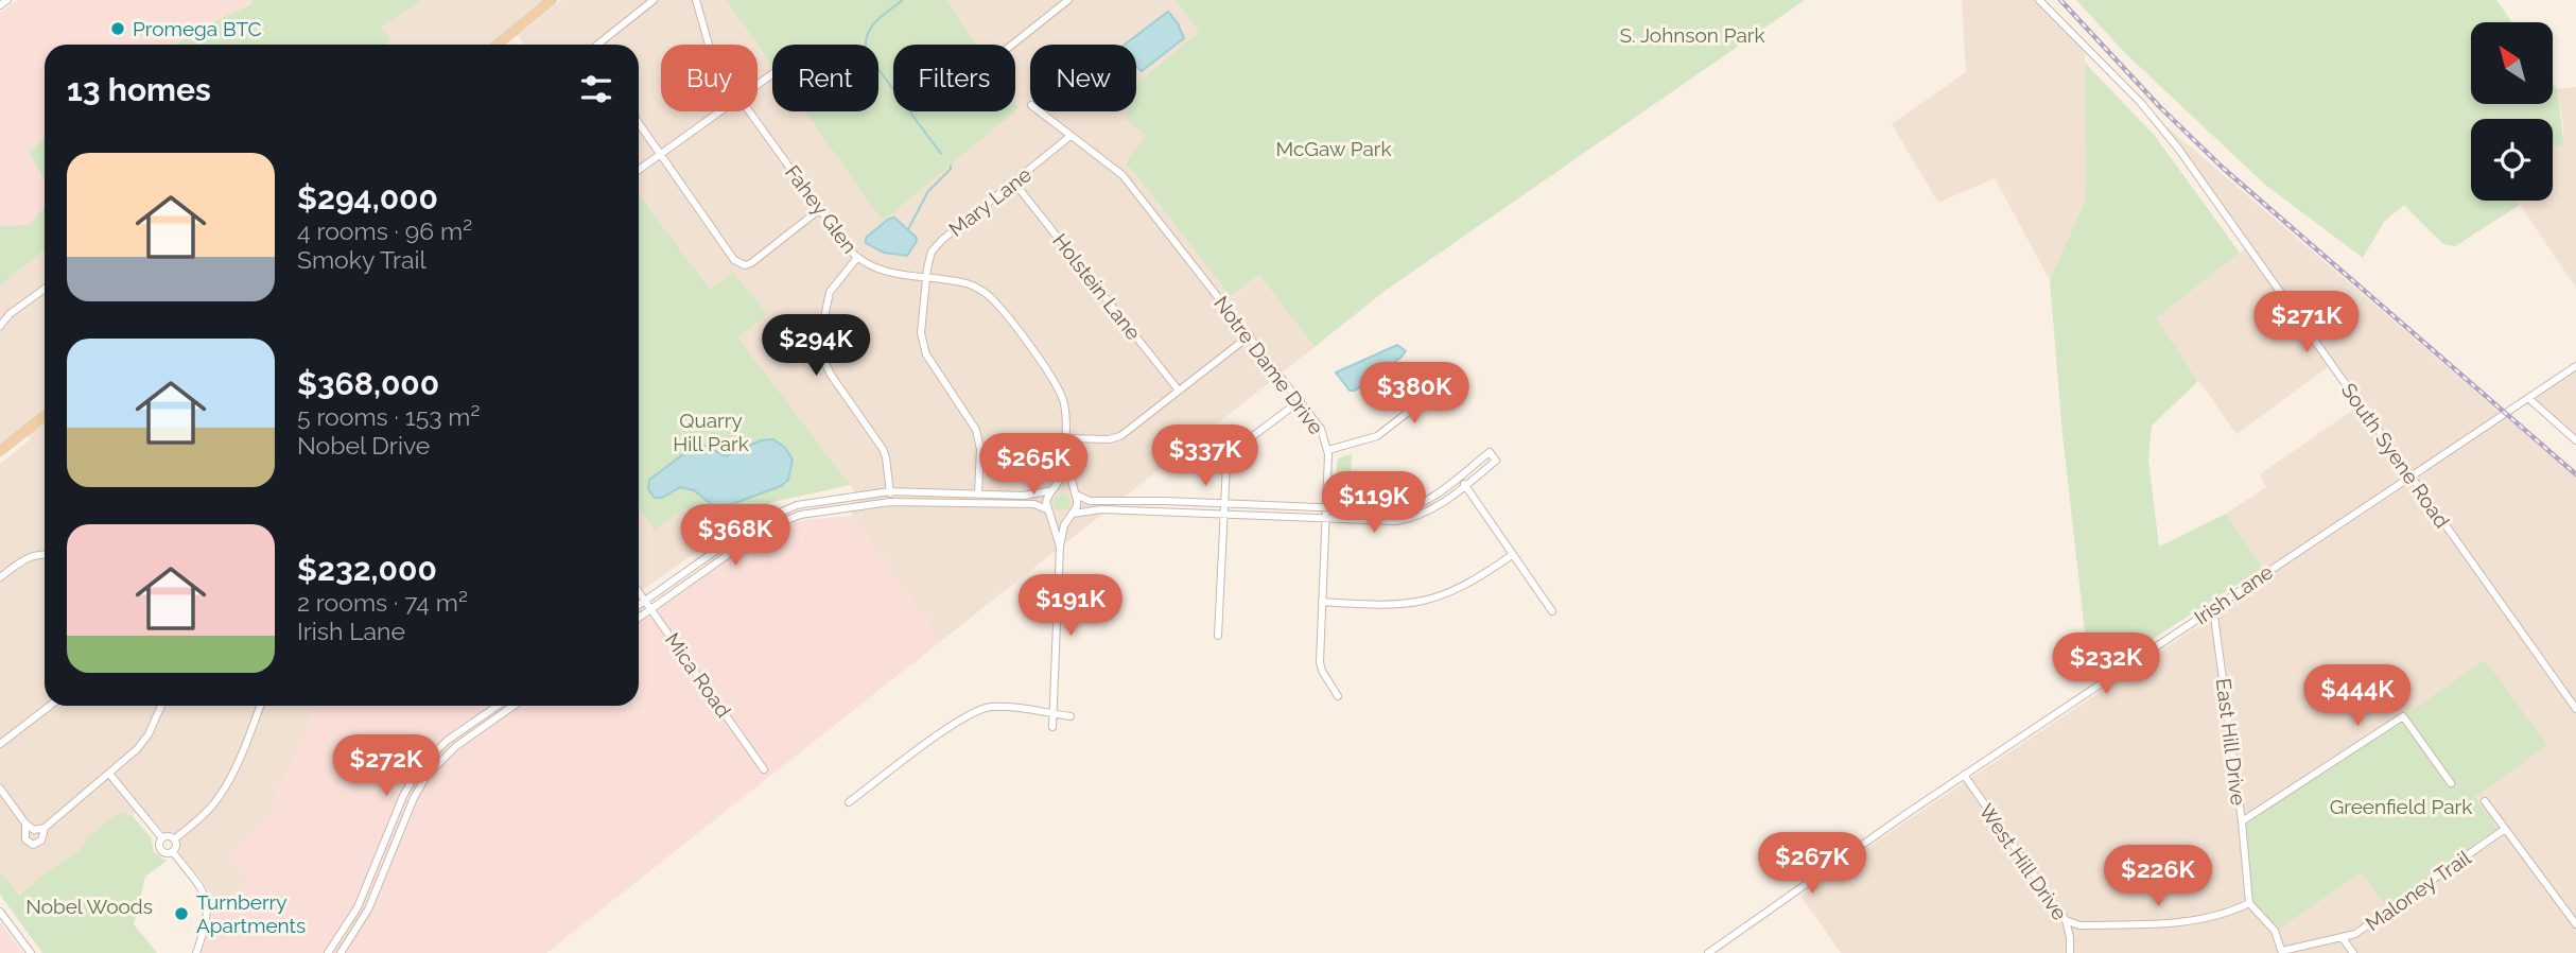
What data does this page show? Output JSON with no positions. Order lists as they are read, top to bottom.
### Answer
{
  "streets": {
    "street": [
      "Mary Lane",
      "Fahey Glen",
      "Holstein Lane",
      "Notre Dame Drive",
      "South Syene Road",
      "Irish Lane",
      "Mica Road",
      "East Hill Drive",
      "West Hill Drive",
      "Maloney Trail"
    ]
  },
  "crossings": [
    ["Mary Lane", "Fahey Glen"],
    ["Mary Lane", "Holstein Lane"],
    ["Mary Lane", "Notre Dame Drive"],
    ["South Syene Road", "Irish Lane"],
    ["Irish Lane", "East Hill Drive"],
    ["Irish Lane", "West Hill Drive"]
  ],
  "parks": [
    "S. Johnson Park",
    "McGaw Park",
    "Quarry Hill Park",
    "Greenfield Park",
    "Nobel Woods"
  ],
  "places": ["Promega BTC", "Turnberry Apartments"],
  "north": "top left",
  "page": {
    "chip": [
      "Buy",
      "Rent",
      "Filters",
      "New"
    ],
    "heading": "13 homes",
    "list": [
      {
        "name": "$294,000",
        "note": "4 rooms · 96 m² · Smoky Trail"
      },
      {
        "name": "$368,000",
        "note": "5 rooms · 153 m² · Nobel Drive"
      },
      {
        "name": "$232,000",
        "note": "2 rooms · 74 m² · Irish Lane"
      }
    ],
    "price": [
      "$271K",
      "$294K",
      "$380K",
      "$337K",
      "$265K",
      "$119K",
      "$368K",
      "$191K",
      "$232K",
      "$444K",
      "$272K",
      "$267K",
      "$226K"
    ]
  }
}
